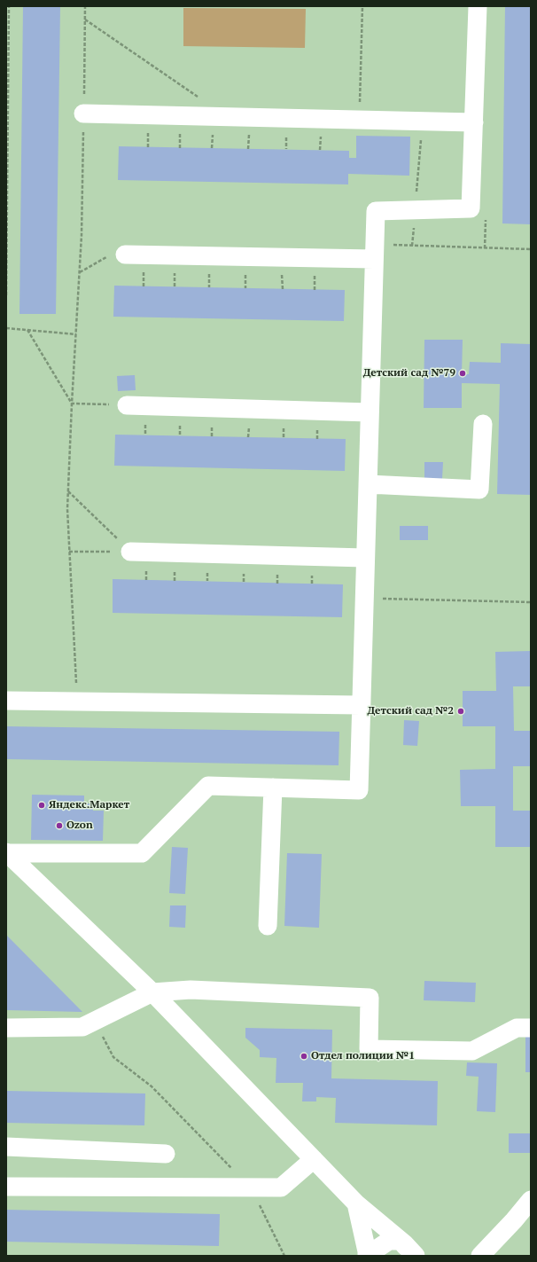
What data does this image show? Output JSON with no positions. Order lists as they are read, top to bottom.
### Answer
{
  "places": [
    "Детский сад №79",
    "Детский сад №2",
    "Яндекс.Маркет",
    "Ozon",
    "Отдел полиции №1"
  ]
}
